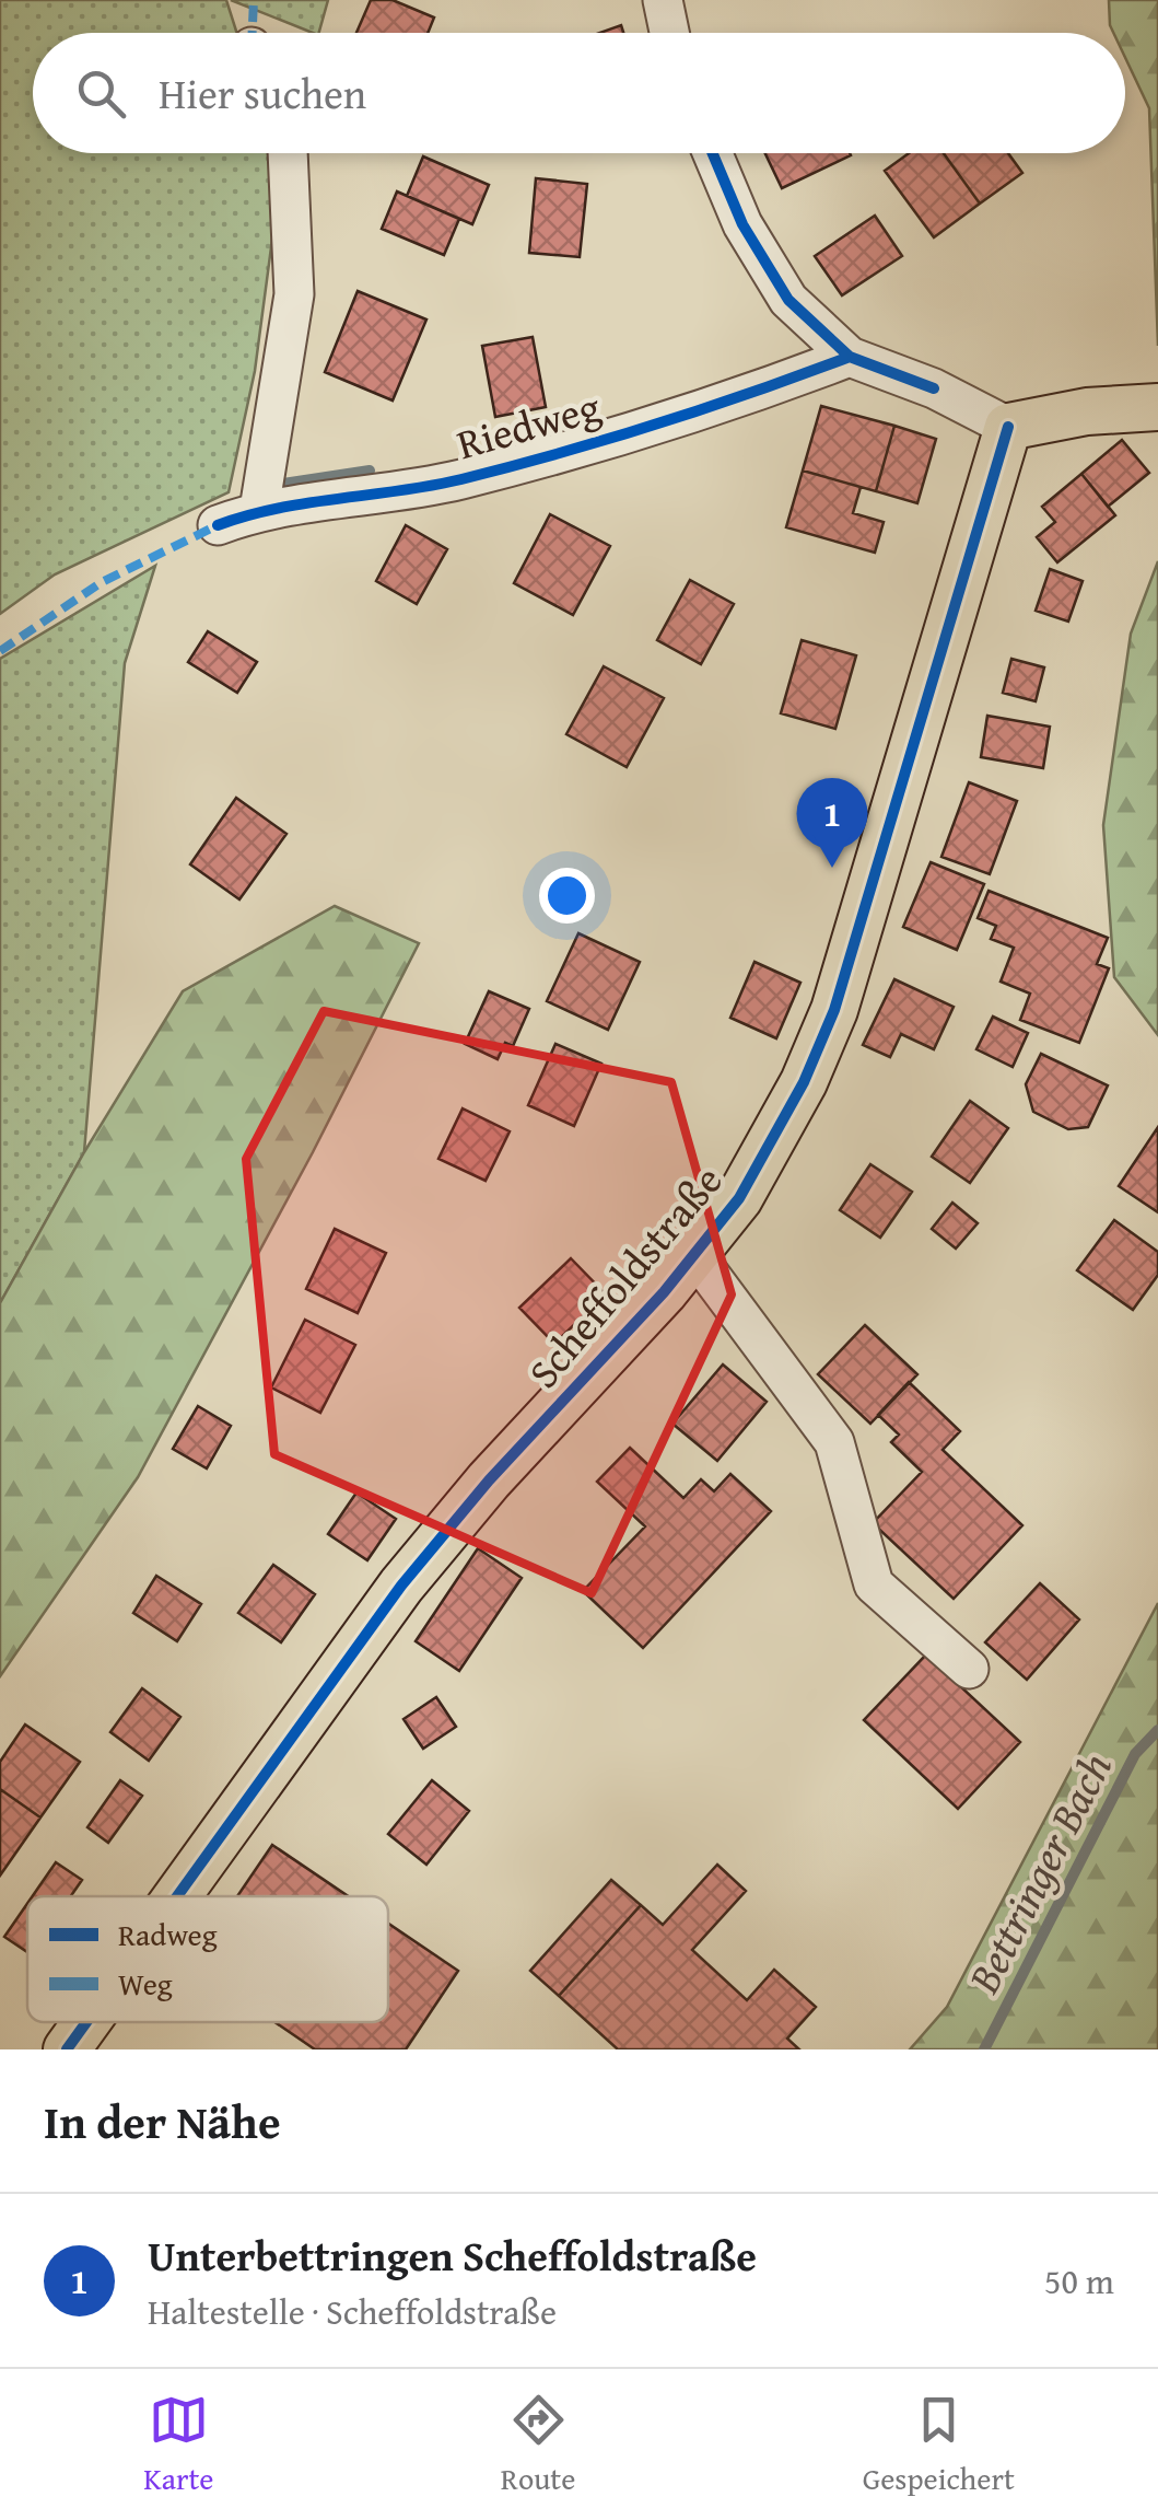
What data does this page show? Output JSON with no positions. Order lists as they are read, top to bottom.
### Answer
{
  "streets": {
    "main road": ["Scheffoldstraße"],
    "street": ["Riedweg"]
  },
  "water": ["Bettringer Bach"],
  "legend": ["Radweg", "Weg"],
  "page": {
    "search": "Hier suchen",
    "pins": "1",
    "heading": "In der Nähe",
    "list": [
      {
        "mark": "1",
        "name": "Unterbettringen Scheffoldstraße",
        "note": "Haltestelle · Scheffoldstraße",
        "value": "50 m"
      }
    ],
    "nav": ["Karte", "Route", "Gespeichert"]
  }
}
